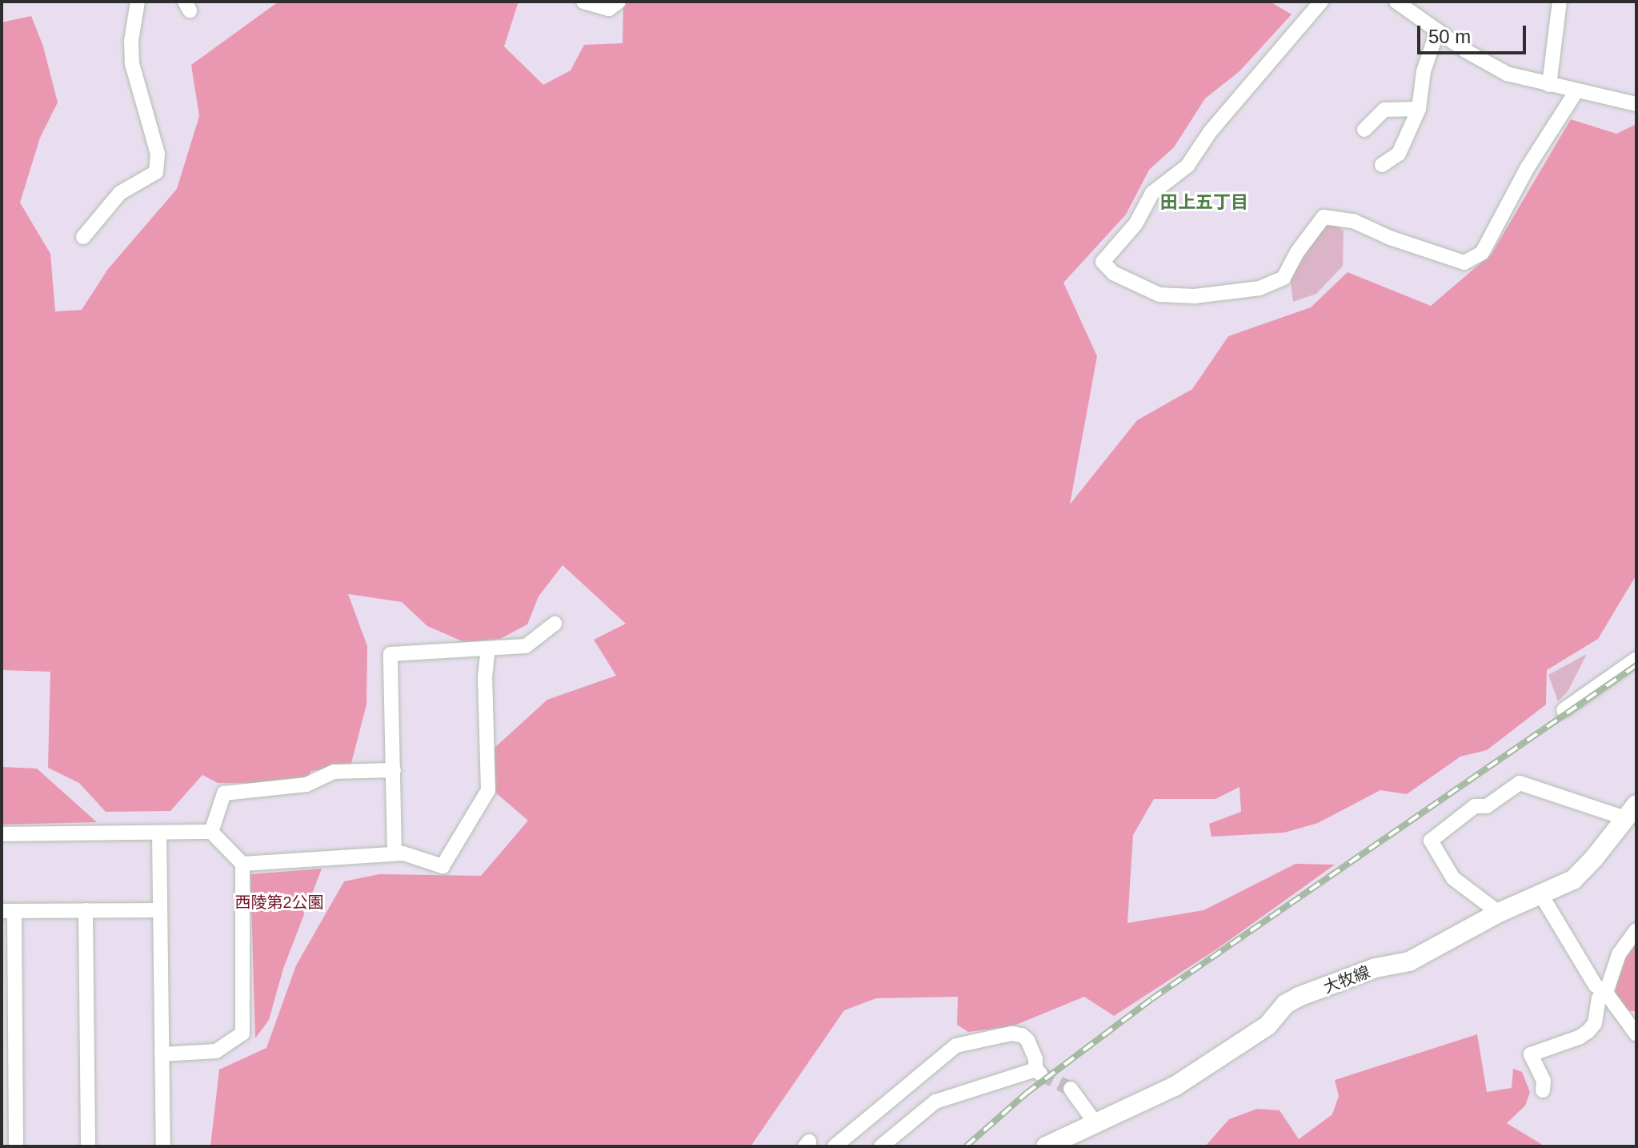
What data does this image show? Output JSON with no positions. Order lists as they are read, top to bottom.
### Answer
{
  "streets": {
    "street": ["大牧線"]
  },
  "districts": ["田上五丁目"],
  "parks": ["西陵第2公園"],
  "scale_bar": "50 m"
}
